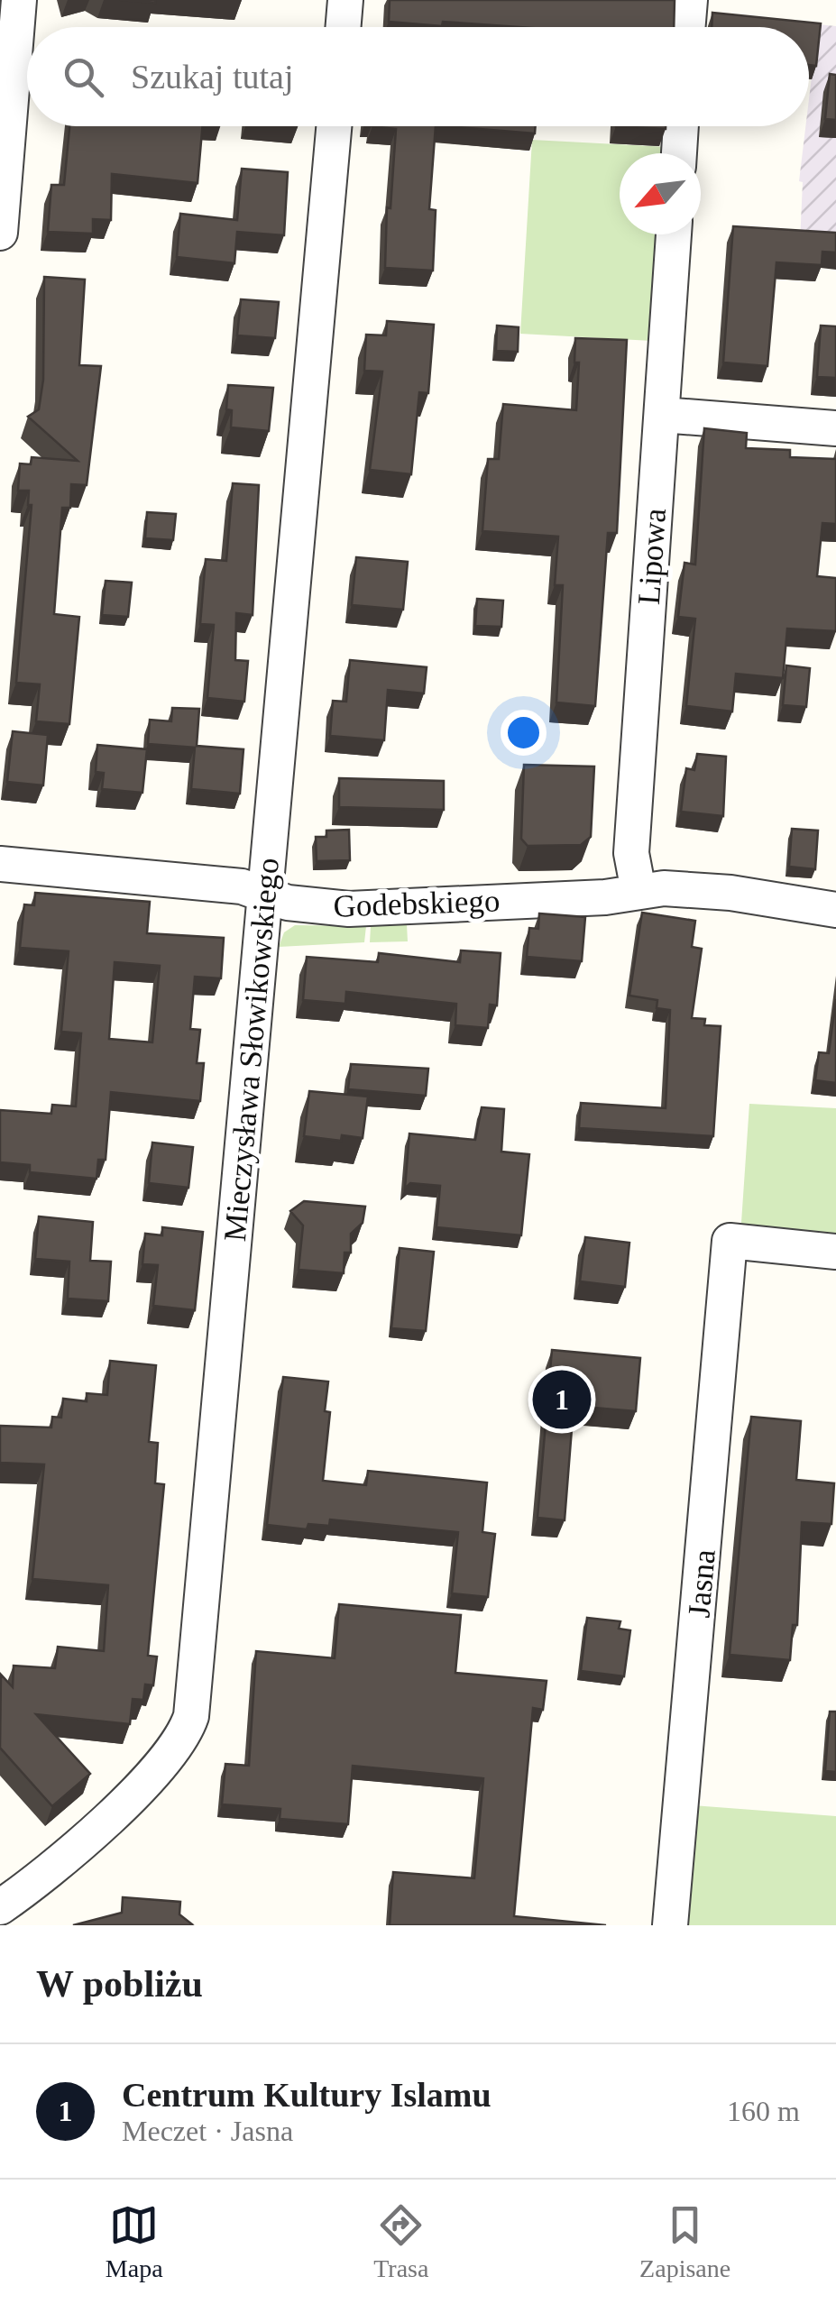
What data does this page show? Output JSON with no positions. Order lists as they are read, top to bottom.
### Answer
{
  "streets": {
    "street": [
      "Lipowa",
      "Godebskiego",
      "Mieczysława Słowikowskiego",
      "Jasna"
    ]
  },
  "crossings": [
    ["Lipowa", "Godebskiego"],
    ["Godebskiego", "Mieczysława Słowikowskiego"]
  ],
  "north": "bottom left",
  "page": {
    "search": "Szukaj tutaj",
    "pins": "1",
    "heading": "W pobliżu",
    "list": [
      {
        "mark": "1",
        "name": "Centrum Kultury Islamu",
        "note": "Meczet · Jasna",
        "value": "160 m"
      }
    ],
    "nav": ["Mapa", "Trasa", "Zapisane"]
  }
}
